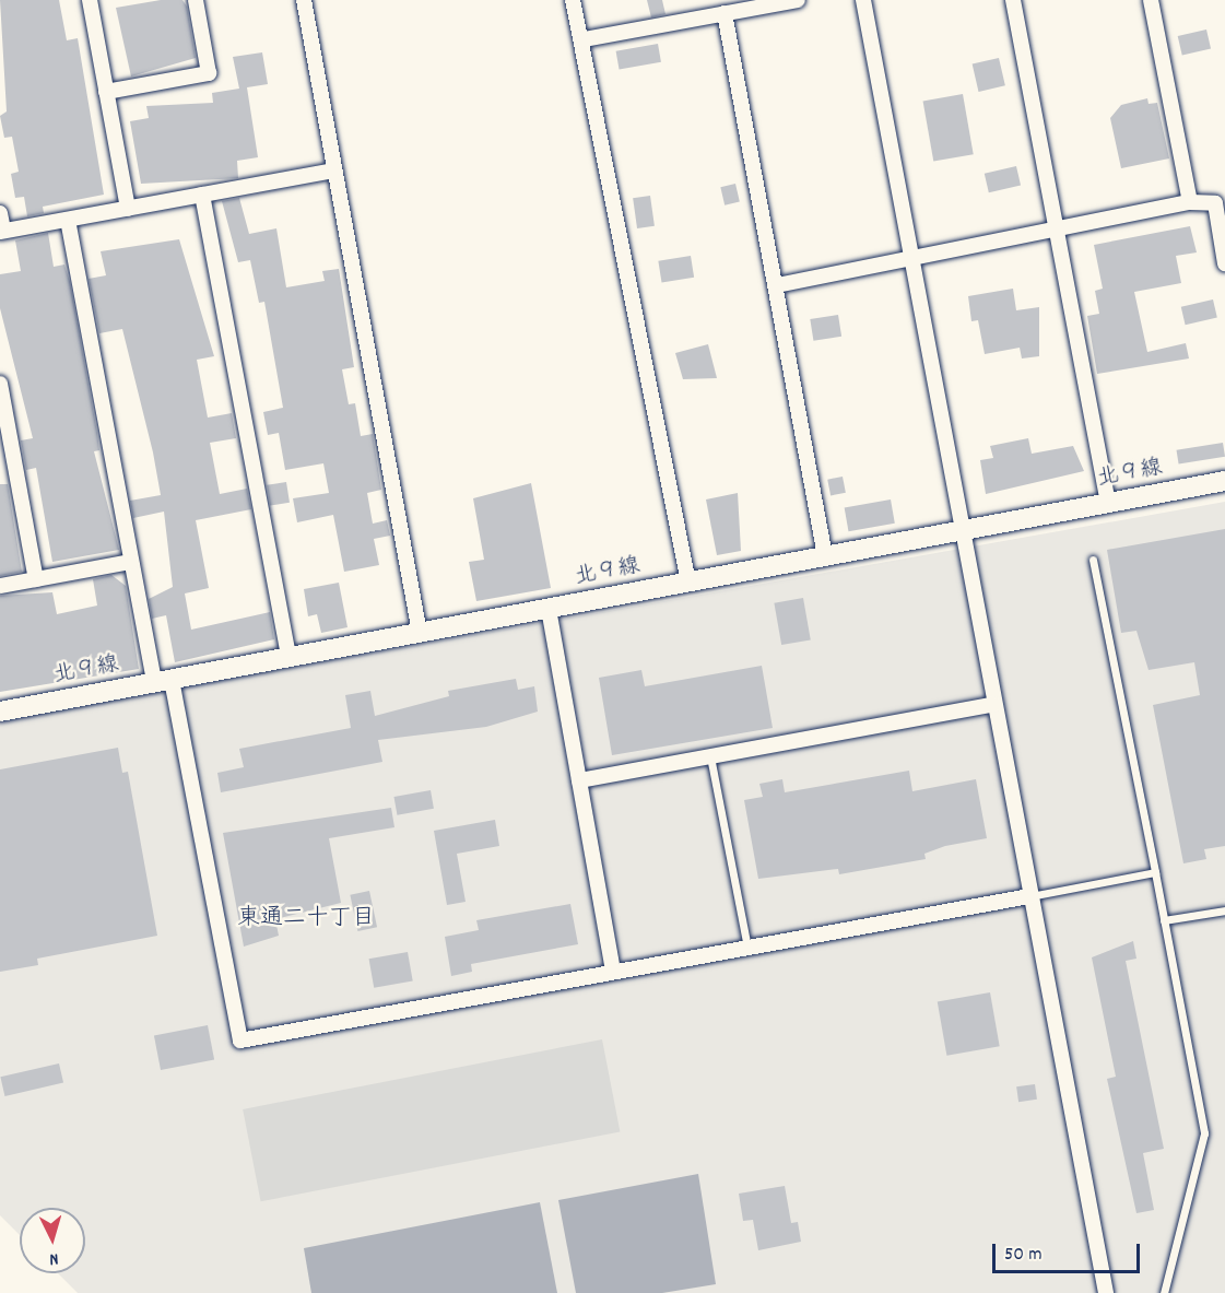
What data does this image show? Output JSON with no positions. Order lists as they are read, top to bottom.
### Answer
{
  "streets": {
    "street": ["北９線"]
  },
  "districts": ["東通二十丁目"],
  "scale_bar": "50 m",
  "north": "bottom"
}
